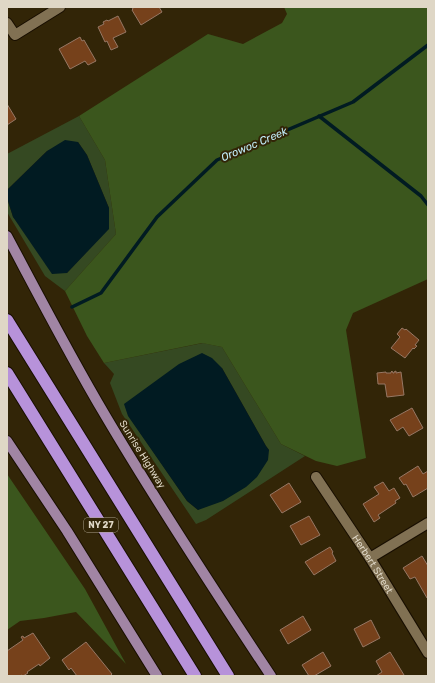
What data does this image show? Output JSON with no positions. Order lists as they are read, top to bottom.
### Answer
{
  "streets": {
    "highway": ["NY 27"],
    "main road": ["Sunrise Highway"],
    "street": ["Herbert Street"]
  },
  "water": ["Orowoc Creek"]
}
